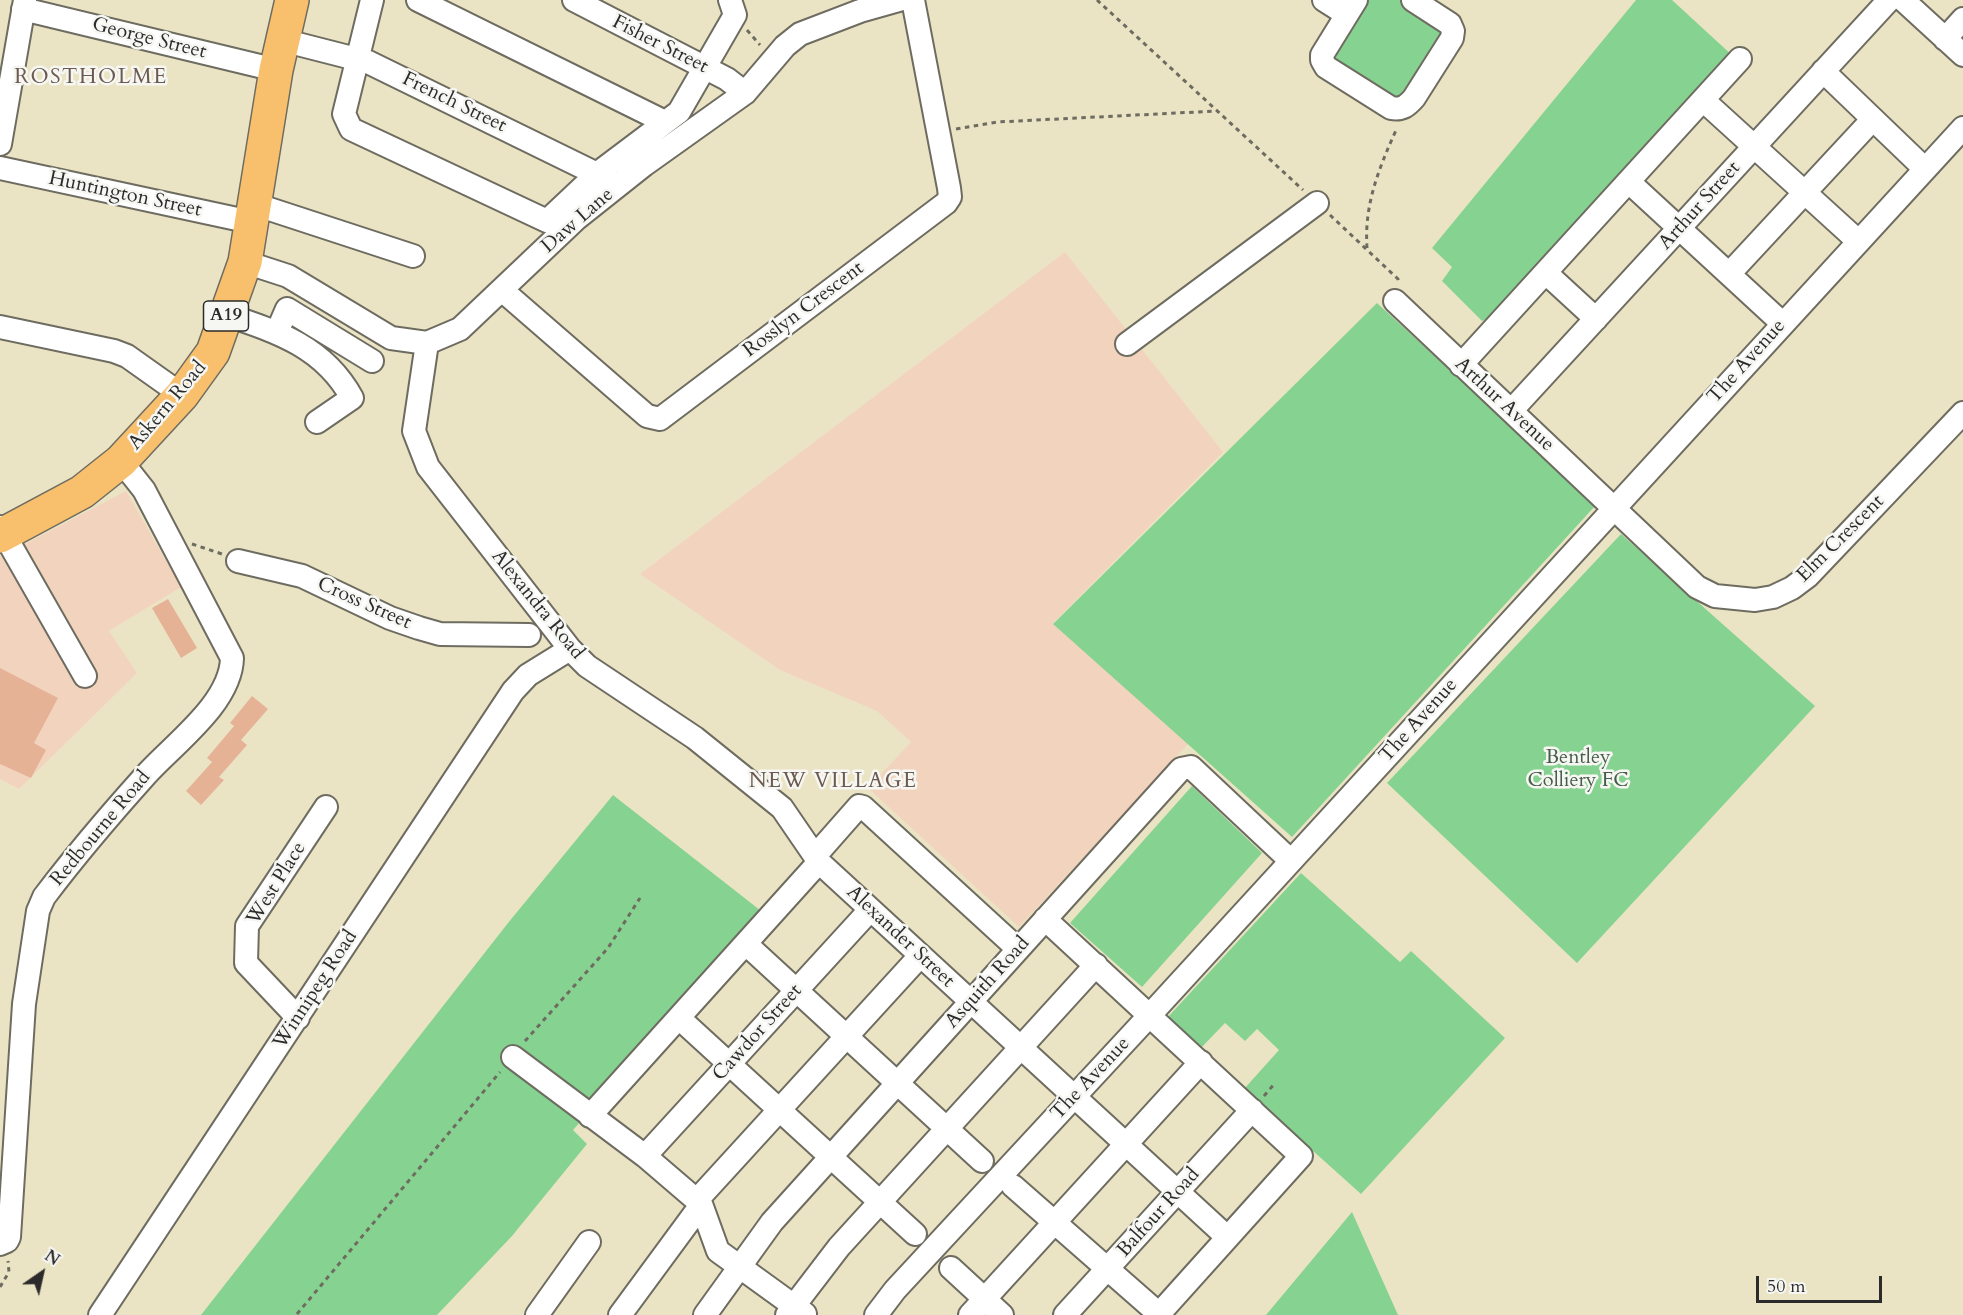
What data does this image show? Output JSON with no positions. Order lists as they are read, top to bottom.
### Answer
{
  "streets": {
    "highway": ["A19", "Askern Road"],
    "street": [
      "George Street",
      "Fisher Street",
      "French Street",
      "Huntington Street",
      "Arthur Street",
      "Daw Lane",
      "Rosslyn Crescent",
      "The Avenue",
      "Arthur Avenue",
      "Elm Crescent",
      "Cross Street",
      "Alexandra Road",
      "Redbourne Road",
      "West Place",
      "Alexander Street",
      "Asquith Road",
      "Winnipeg Road",
      "Cawdor Street",
      "Balfour Road"
    ]
  },
  "crossings": [
    ["George Street", "French Street"],
    ["George Street", "Askern Road"],
    ["Fisher Street", "Daw Lane"],
    ["French Street", "Daw Lane"],
    ["French Street", "Askern Road"],
    ["Huntington Street", "Askern Road"],
    ["Arthur Street", "Arthur Avenue"],
    ["Daw Lane", "Rosslyn Crescent"],
    ["Daw Lane", "Alexandra Road"],
    ["The Avenue", "Arthur Avenue"],
    ["The Avenue", "Elm Crescent"],
    ["The Avenue", "Alexander Street"],
    ["The Avenue", "Asquith Road"],
    ["Arthur Avenue", "Elm Crescent"],
    ["Askern Road", "Redbourne Road"],
    ["Alexandra Road", "Alexander Street"],
    ["Alexandra Road", "Winnipeg Road"],
    ["West Place", "Winnipeg Road"],
    ["Alexander Street", "Asquith Road"],
    ["Alexander Street", "Cawdor Street"],
    ["Alexander Street", "Balfour Road"]
  ],
  "districts": ["ROSTHOLME", "NEW VILLAGE"],
  "parks": ["Bentley Colliery FC"],
  "scale_bar": "50 m",
  "north": "top right"
}
